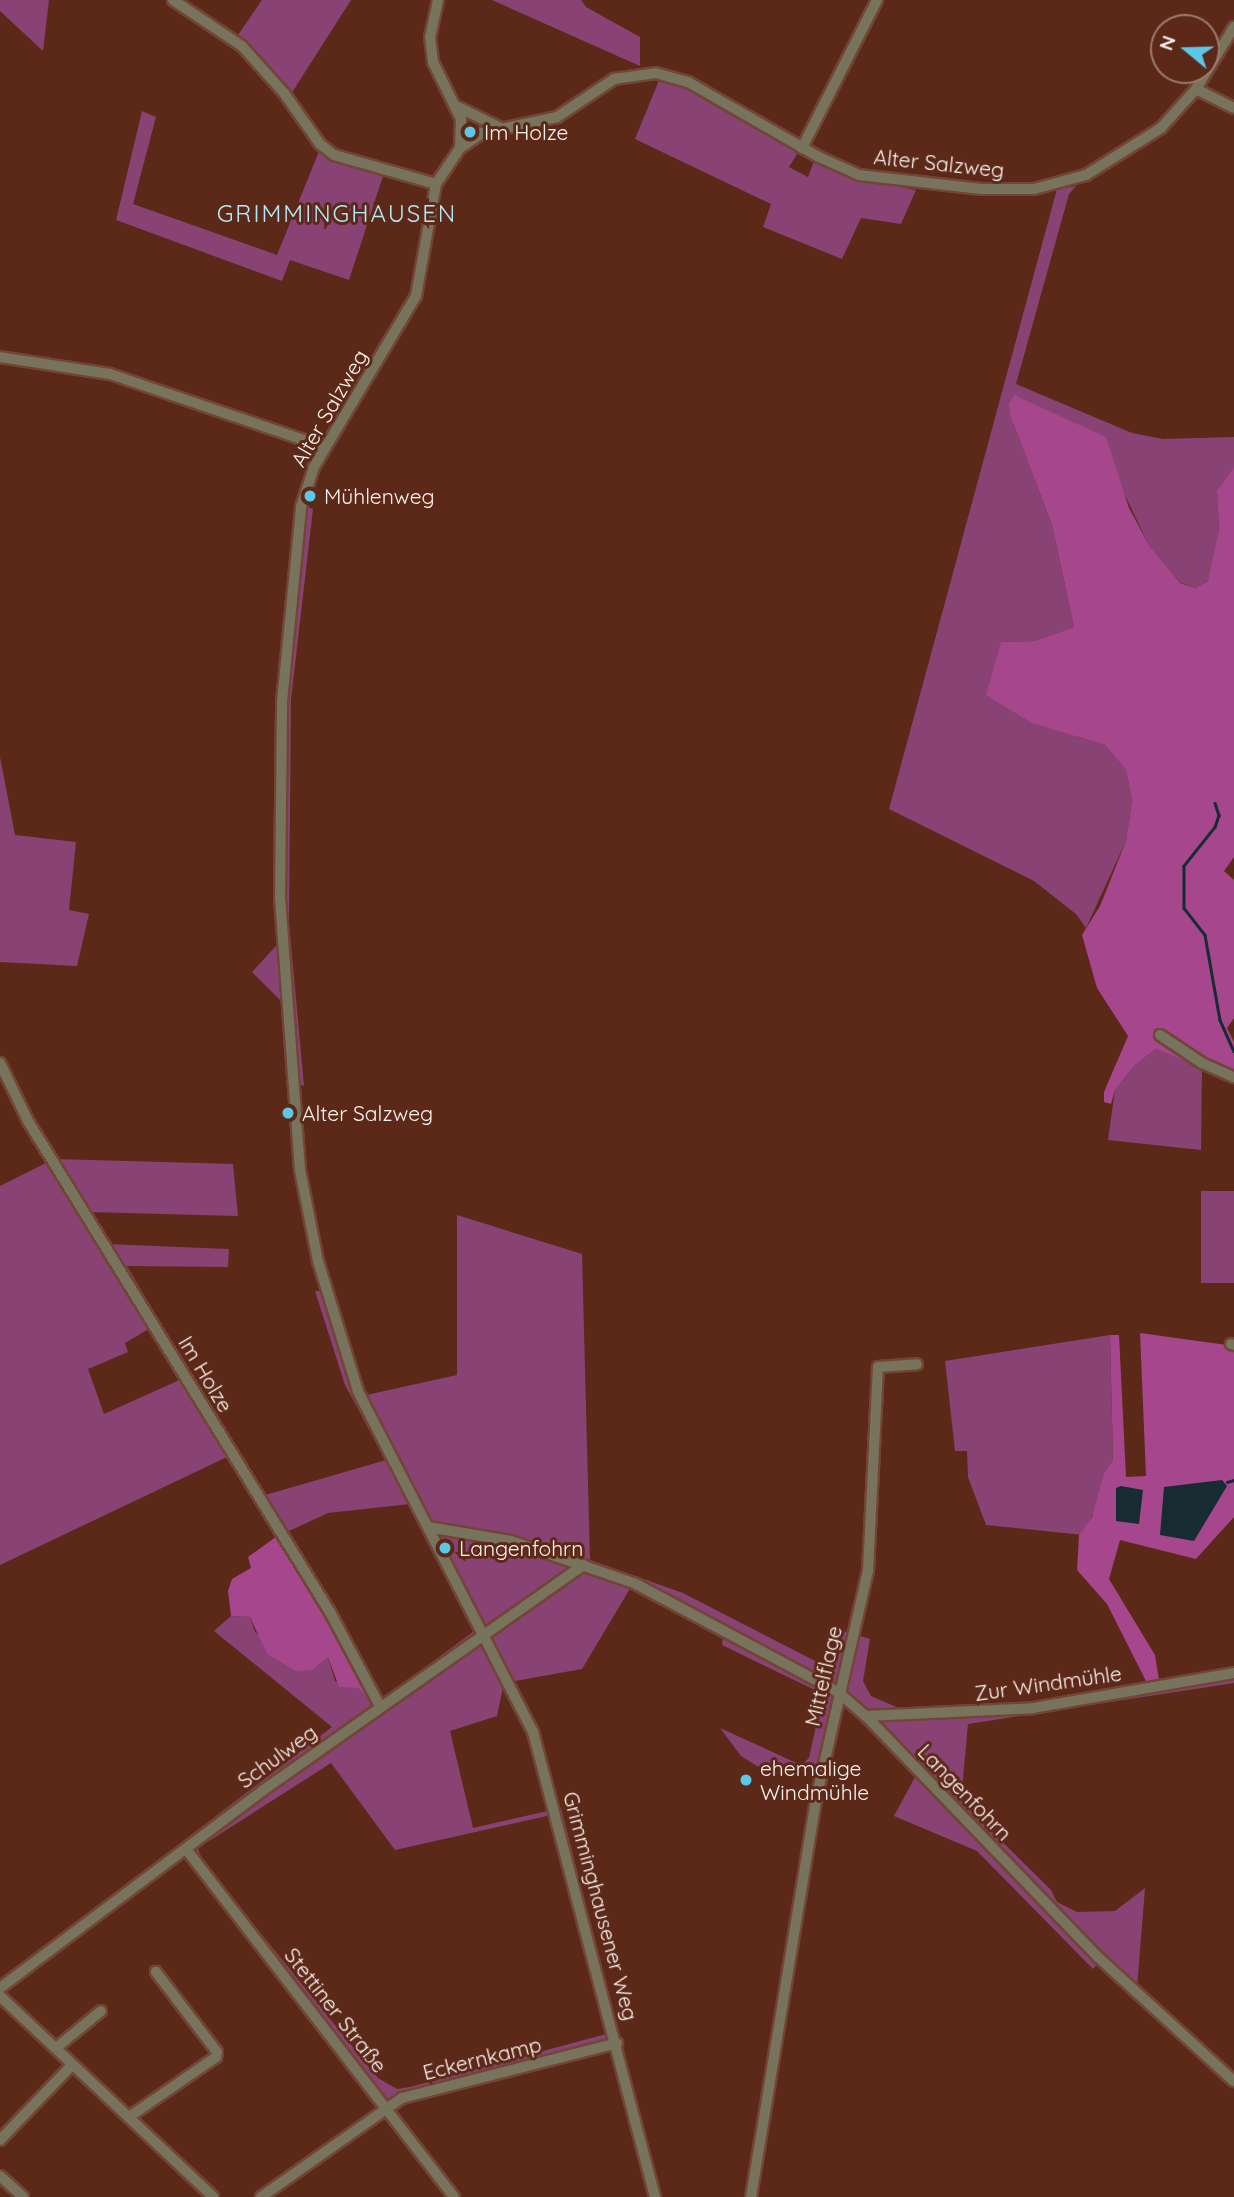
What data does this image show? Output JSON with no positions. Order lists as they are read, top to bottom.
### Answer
{
  "streets": {
    "street": [
      "Alter Salzweg",
      "Im Holze",
      "Mittelflage",
      "Zur Windmühle",
      "Schulweg",
      "Langenfohrn",
      "Grimminghausener Weg",
      "Stettiner Straße",
      "Eckernkamp"
    ]
  },
  "crossings": [
    ["Alter Salzweg", "Schulweg"],
    ["Alter Salzweg", "Langenfohrn"],
    ["Alter Salzweg", "Grimminghausener Weg"],
    ["Im Holze", "Schulweg"],
    ["Mittelflage", "Langenfohrn"],
    ["Zur Windmühle", "Langenfohrn"],
    ["Schulweg", "Langenfohrn"],
    ["Schulweg", "Grimminghausener Weg"],
    ["Schulweg", "Stettiner Straße"],
    ["Grimminghausener Weg", "Eckernkamp"],
    ["Stettiner Straße", "Eckernkamp"]
  ],
  "districts": ["GRIMMINGHAUSEN"],
  "places": [
    "Im Holze",
    "Mühlenweg",
    "Alter Salzweg",
    "Langenfohrn",
    "ehemalige Windmühle"
  ],
  "north": "left"
}
